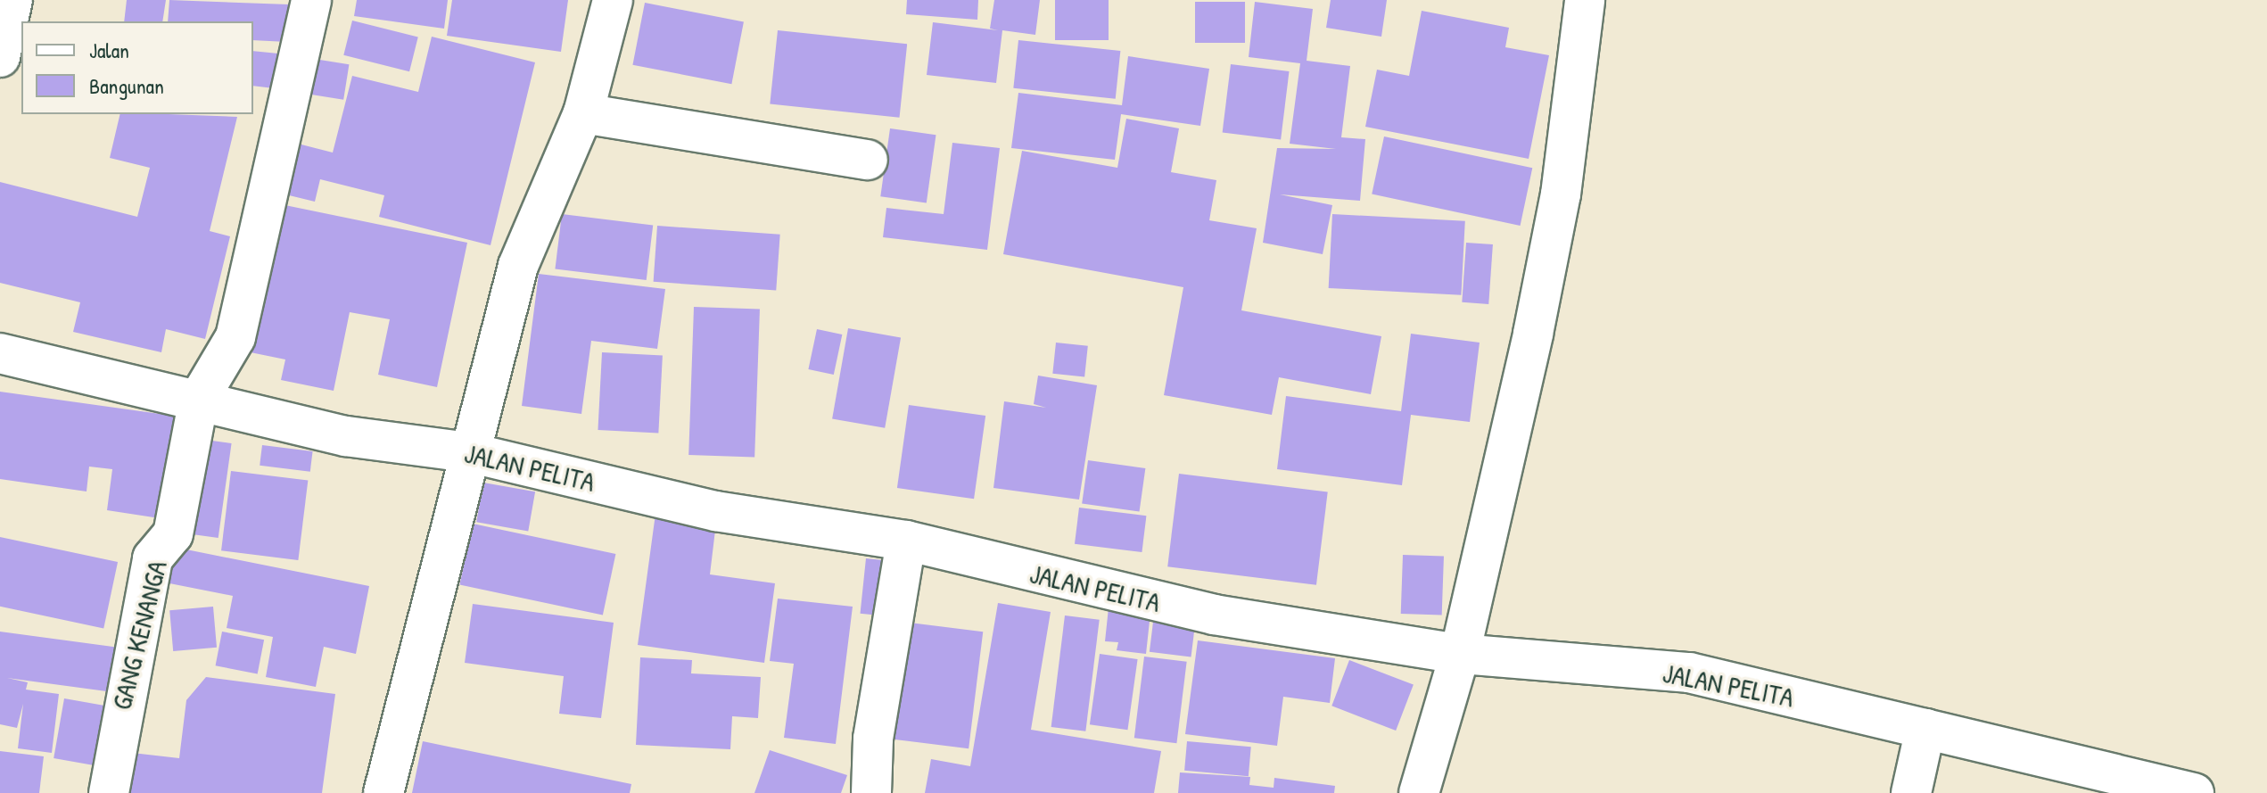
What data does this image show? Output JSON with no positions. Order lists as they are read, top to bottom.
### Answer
{
  "streets": {
    "street": ["JALAN PELITA", "GANG KENANGA"]
  },
  "crossings": [
    ["JALAN PELITA", "GANG KENANGA"]
  ],
  "legend": ["Jalan", "Bangunan"]
}
